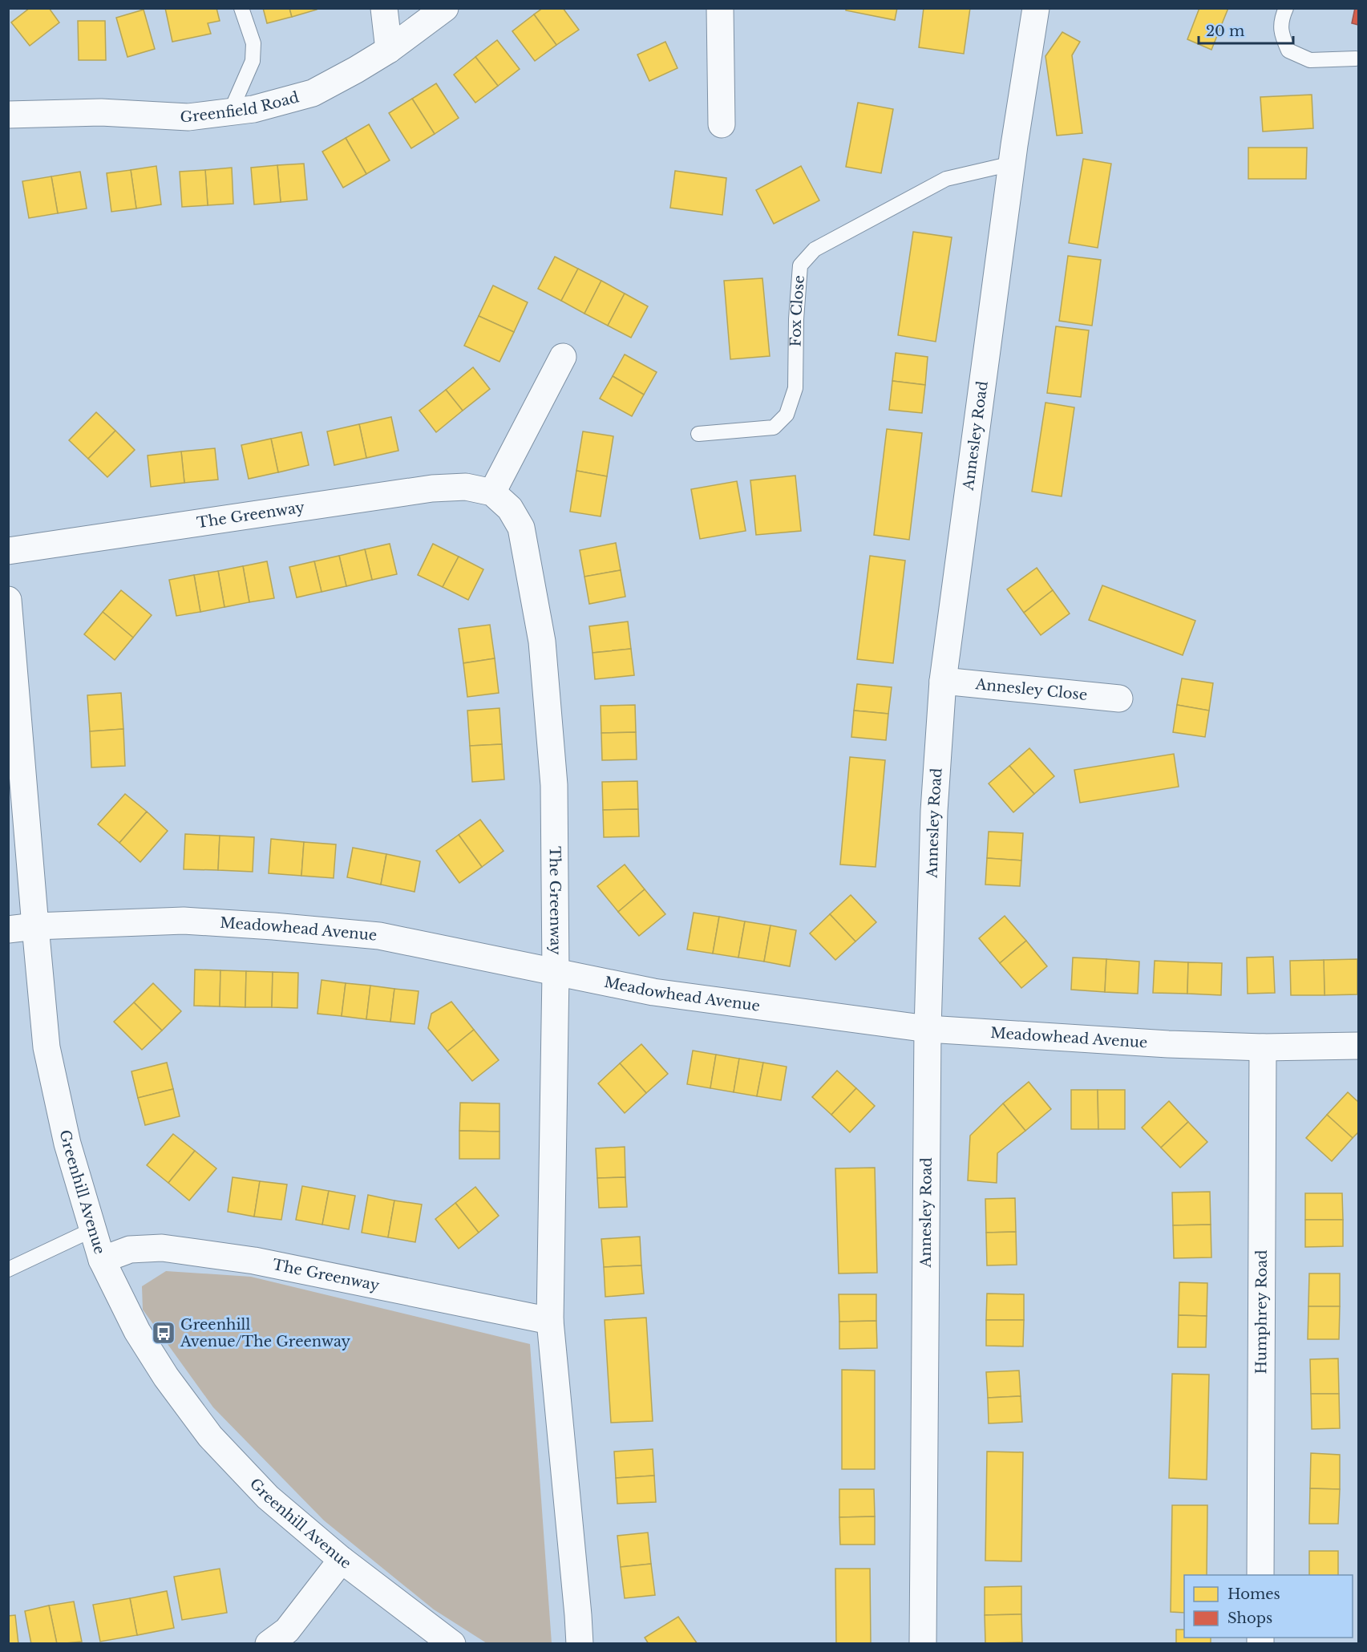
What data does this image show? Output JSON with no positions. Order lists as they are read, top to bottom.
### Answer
{
  "streets": {
    "street": [
      "Greenfield Road",
      "Annesley Road",
      "The Greenway",
      "Annesley Close",
      "Meadowhead Avenue",
      "Greenhill Avenue",
      "Humphrey Road"
    ],
    "lane": ["Fox Close"]
  },
  "crossings": [
    ["Fox Close", "Annesley Road"],
    ["Annesley Road", "Annesley Close"],
    ["Annesley Road", "Meadowhead Avenue"],
    ["The Greenway", "Meadowhead Avenue"],
    ["The Greenway", "Greenhill Avenue"],
    ["Meadowhead Avenue", "Greenhill Avenue"],
    ["Meadowhead Avenue", "Humphrey Road"]
  ],
  "places": {
    "bus stop": ["Greenhill Avenue/The Greenway"]
  },
  "legend": ["Homes", "Shops"],
  "scale_bar": "20 m"
}
